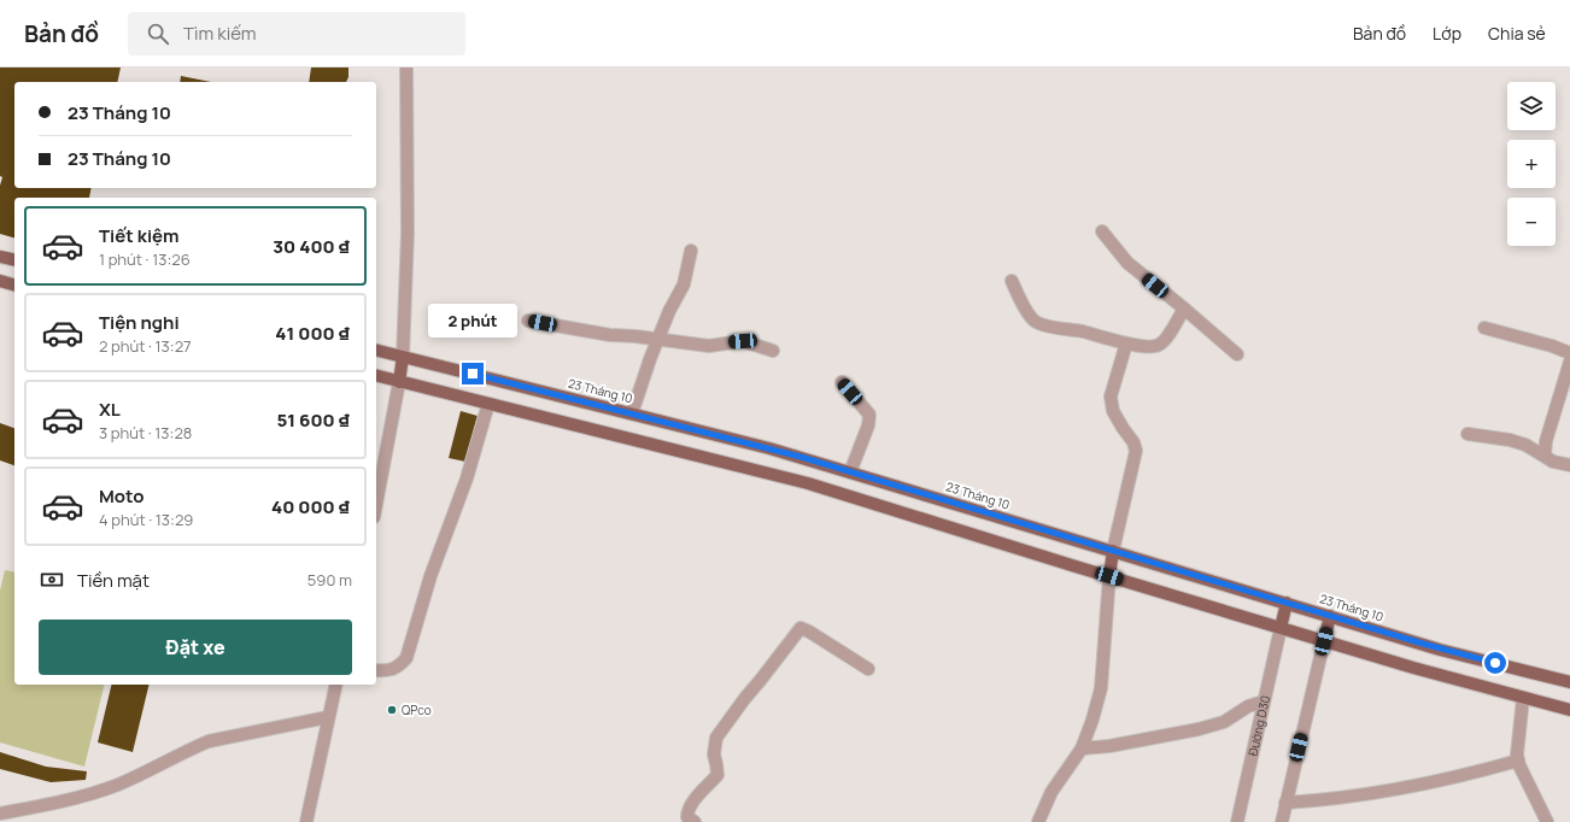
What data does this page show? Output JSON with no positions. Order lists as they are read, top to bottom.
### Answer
{
  "streets": {
    "main road": ["23 Tháng 10"],
    "street": ["Đường D30"]
  },
  "places": ["QPco"],
  "page": {
    "header": "Bản đồ",
    "search": "Tìm kiếm",
    "nav": ["Bản đồ", "Lớp", "Chia sẻ"],
    "map_buttons": ["+", "−"],
    "banner": ["23 Tháng 10", "23 Tháng 10"],
    "list": [
      {
        "name": "Tiết kiệm",
        "note": "1 phút · 13:26",
        "value": "30 400 ₫"
      },
      {
        "name": "Tiện nghi",
        "note": "2 phút · 13:27",
        "value": "41 000 ₫"
      },
      {
        "name": "XL",
        "note": "3 phút · 13:28",
        "value": "51 600 ₫"
      },
      {
        "name": "Moto",
        "note": "4 phút · 13:29",
        "value": "40 000 ₫"
      }
    ],
    "bubble": "2 phút",
    "pay": ["Tiền mặt", "590 m"],
    "buttons": "Đặt xe"
  }
}
